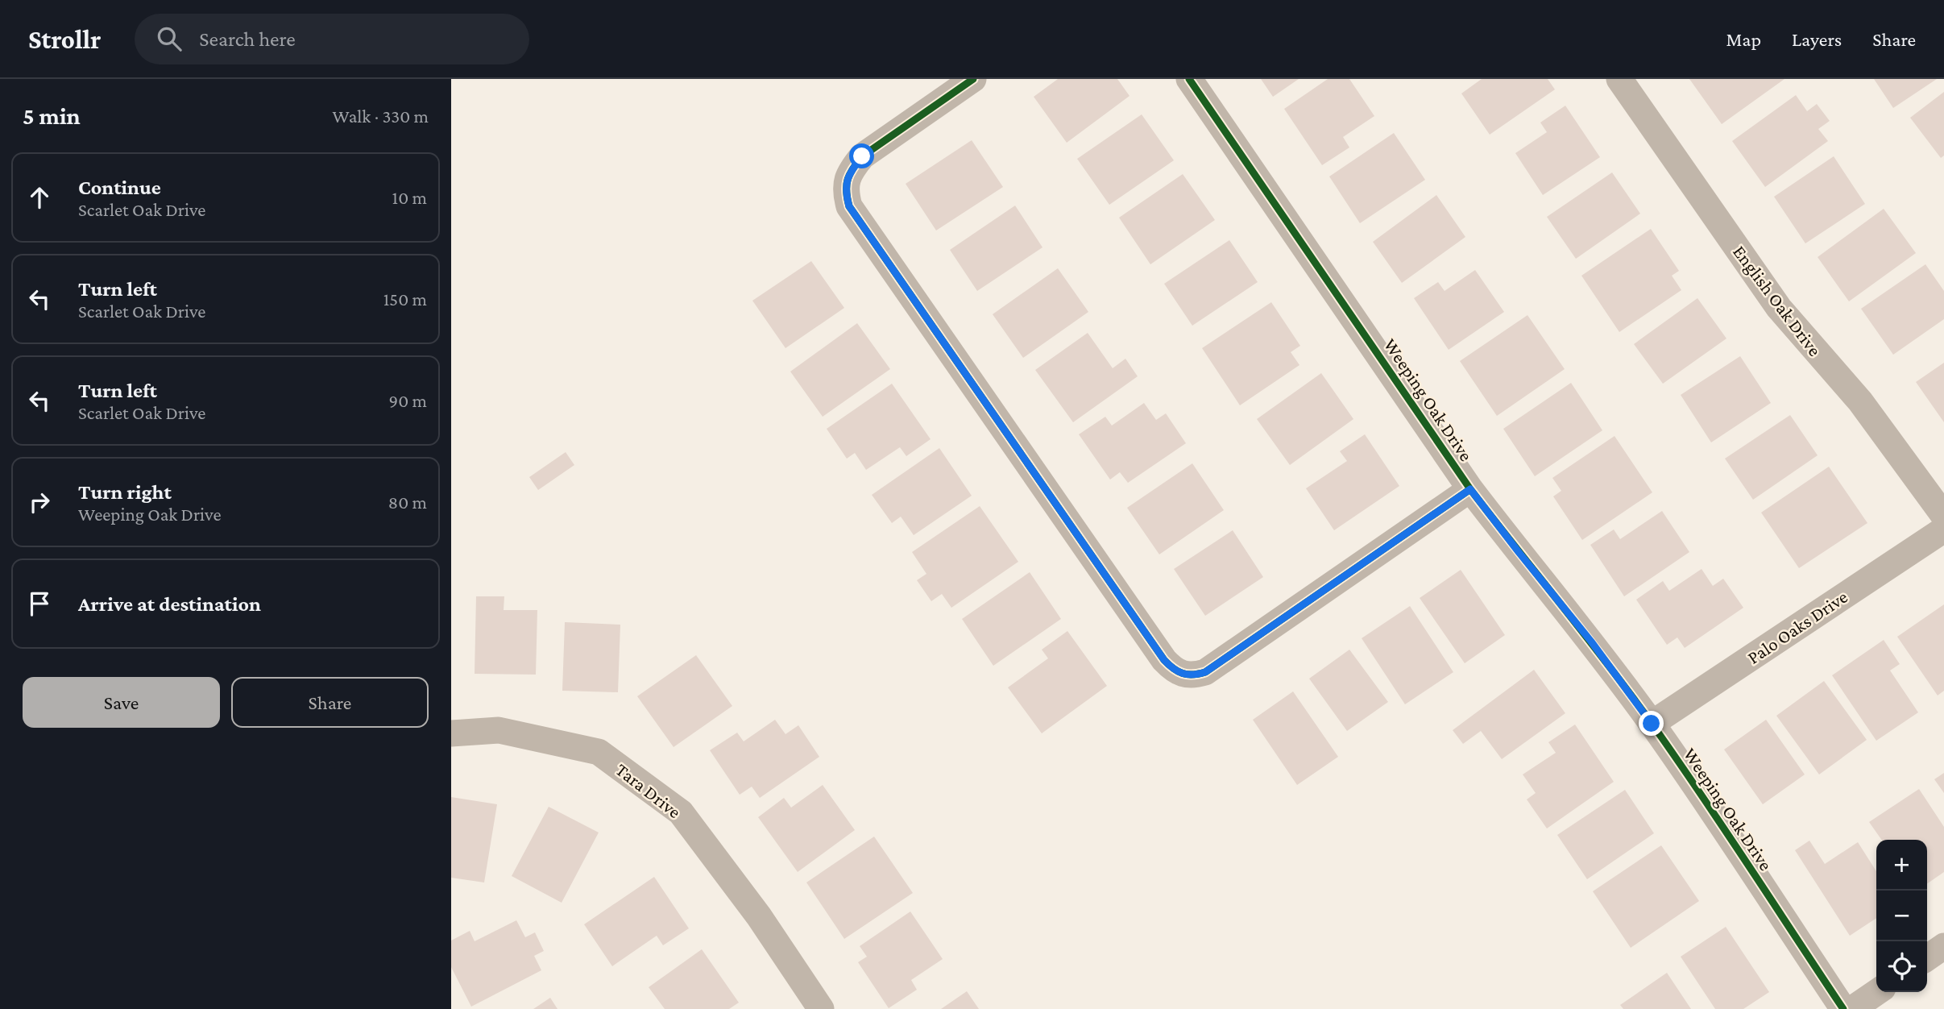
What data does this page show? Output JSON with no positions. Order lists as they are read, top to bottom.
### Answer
{
  "streets": {
    "street": [
      "English Oak Drive",
      "Weeping Oak Drive",
      "Palo Oaks Drive",
      "Tara Drive"
    ]
  },
  "crossings": [
    ["Weeping Oak Drive", "Palo Oaks Drive"]
  ],
  "page": {
    "header": "Strollr",
    "search": "Search here",
    "nav": ["Map", "Layers", "Share"],
    "heading": ["5 min", "Walk · 330 m"],
    "list": [
      ["Continue", "Scarlet Oak Drive", "10 m"],
      ["Turn left", "Scarlet Oak Drive", "150 m"],
      ["Turn left", "Scarlet Oak Drive", "90 m"],
      ["Turn right", "Weeping Oak Drive", "80 m"],
      "Arrive at destination"
    ],
    "buttons": ["Save", "Share"],
    "map_buttons": ["+", "−"]
  }
}
